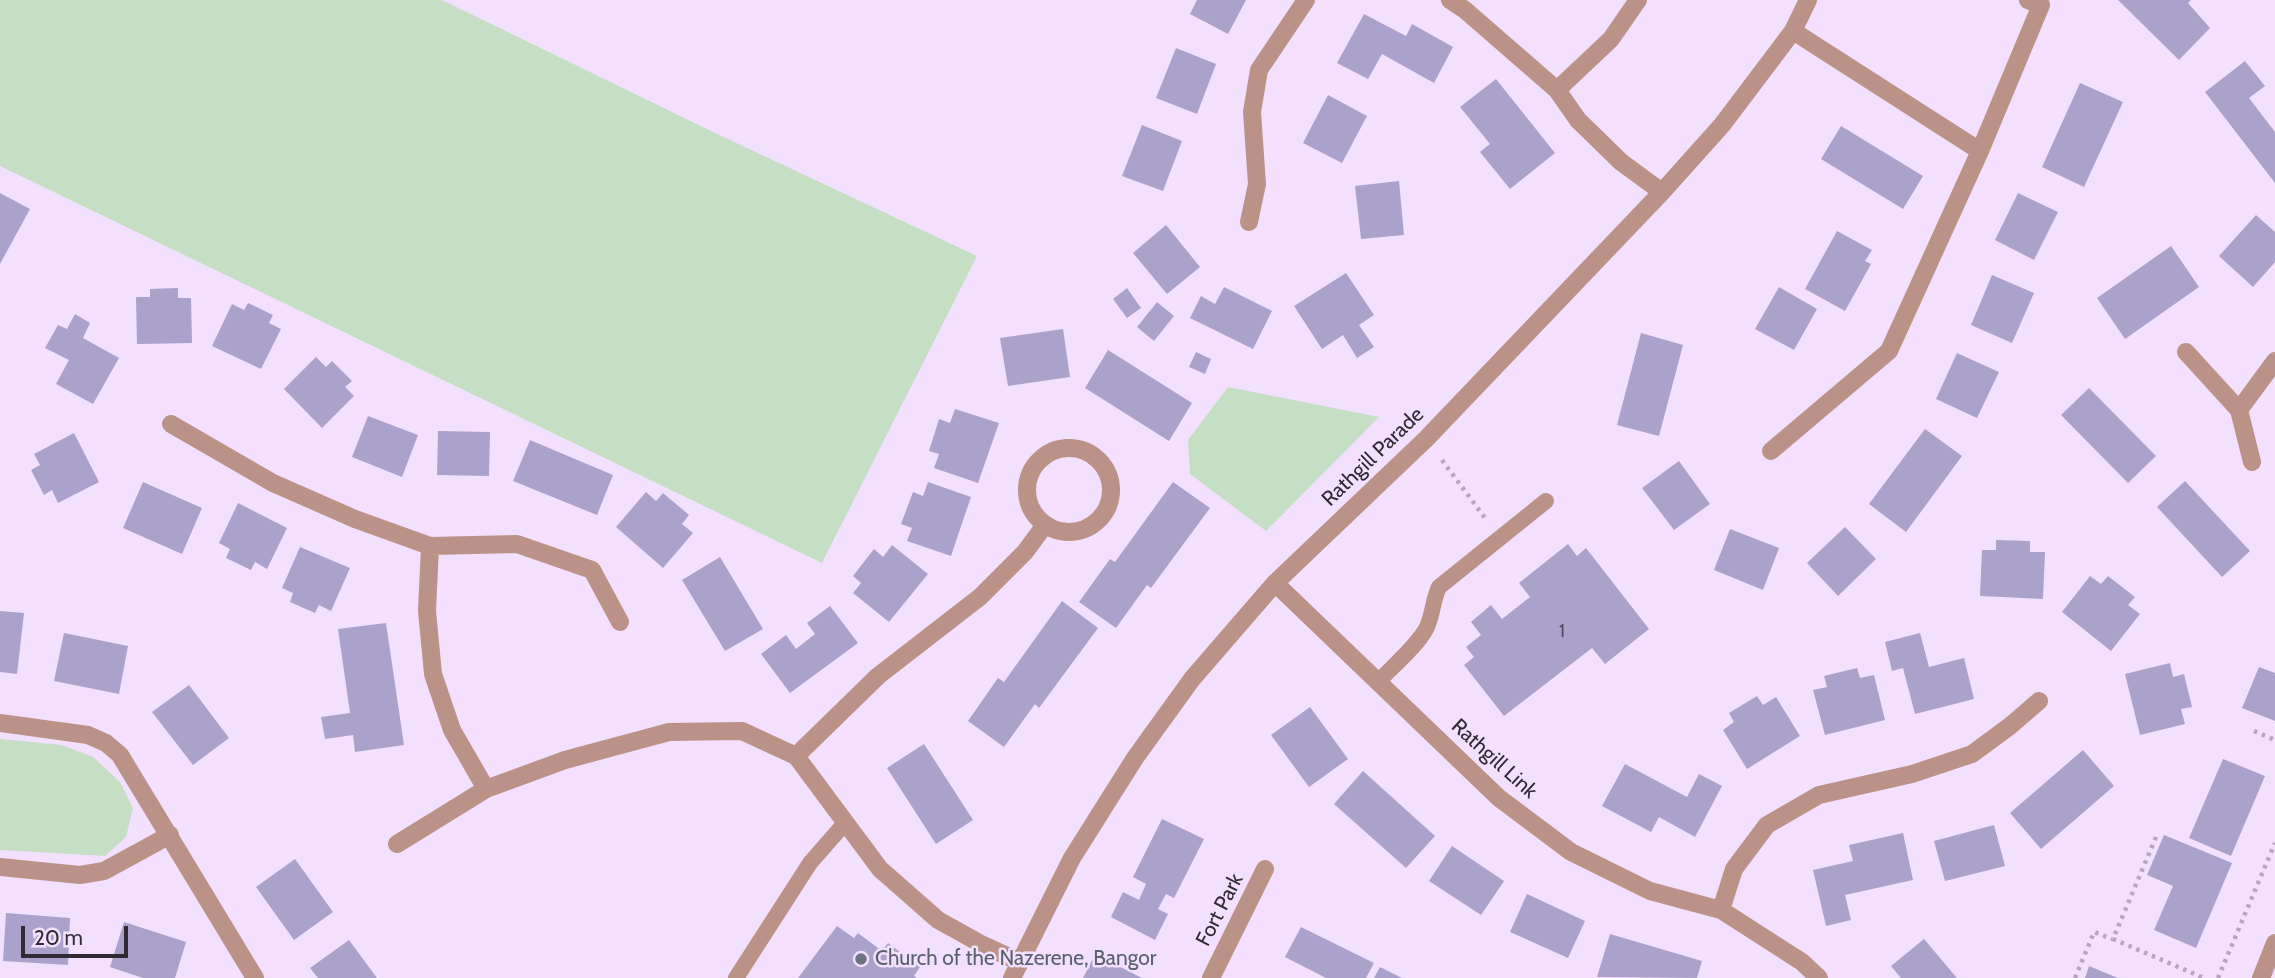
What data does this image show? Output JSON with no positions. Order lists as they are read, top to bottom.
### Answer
{
  "streets": {
    "street": ["Rathgill Parade", "Rathgill Link", "Fort Park"]
  },
  "crossings": [
    ["Rathgill Parade", "Rathgill Link"]
  ],
  "places": ["Church of the Nazerene, Bangor"],
  "house_numbers": ["1"],
  "scale_bar": "20 m"
}
